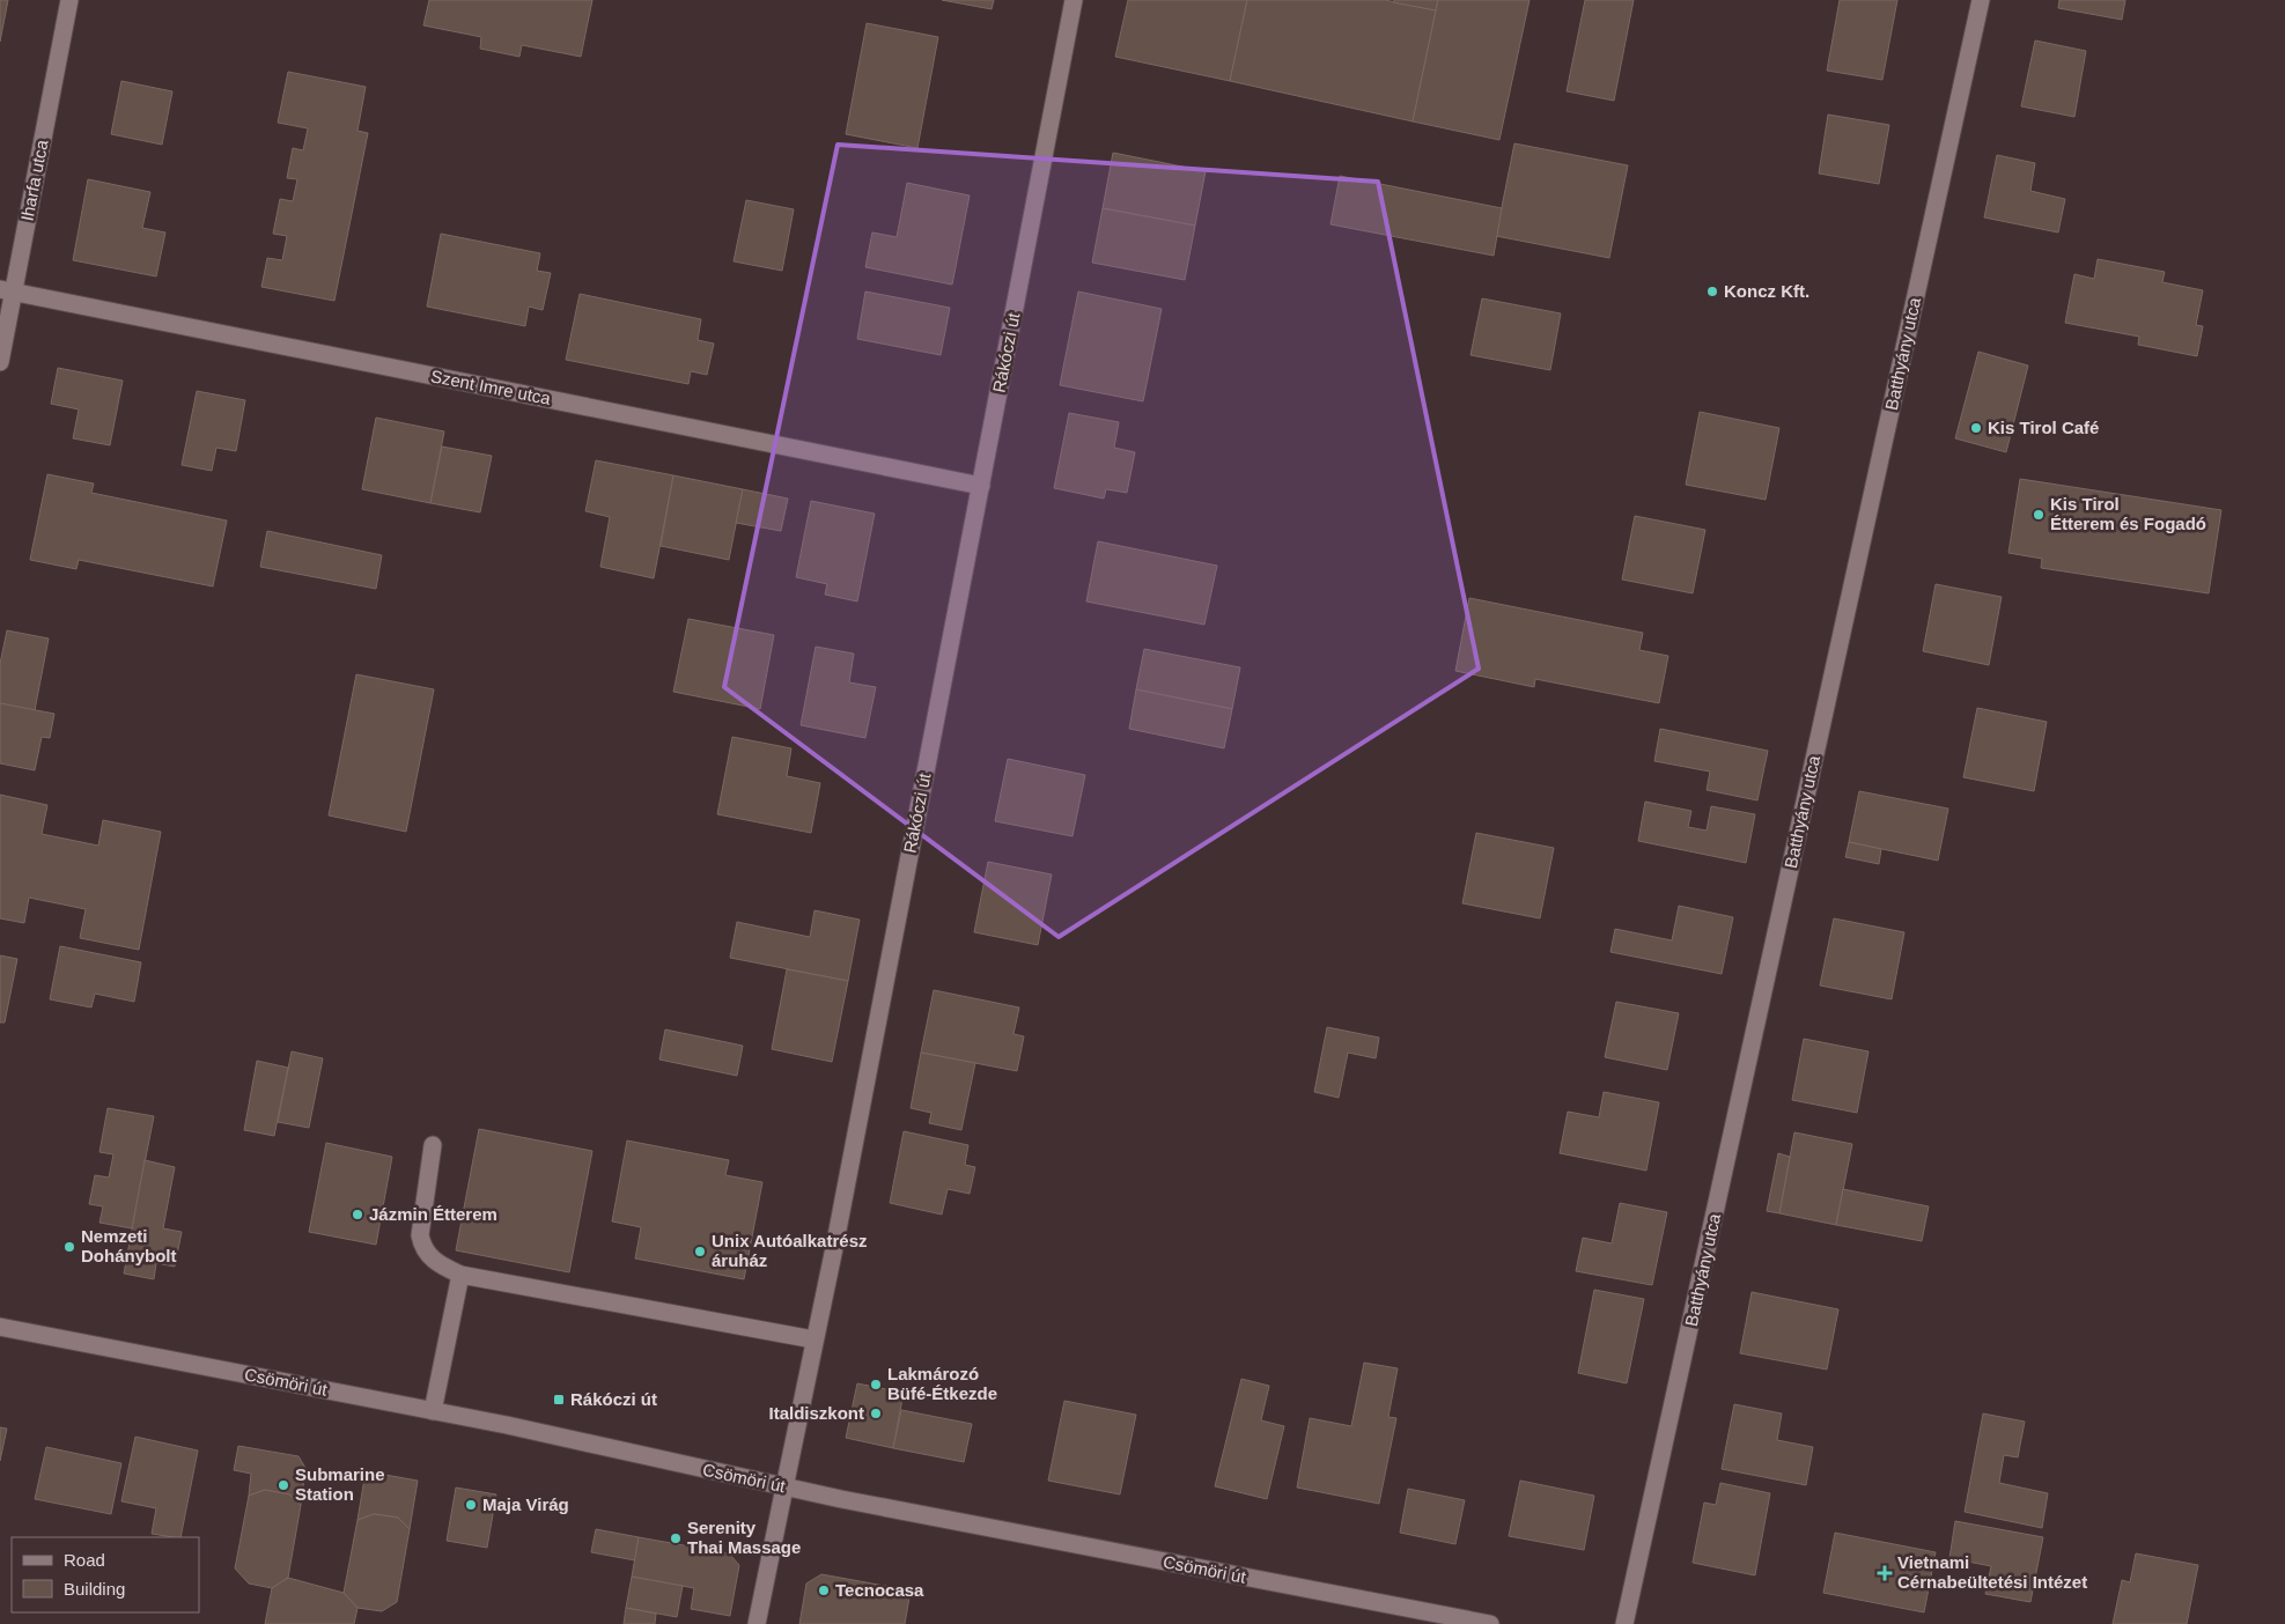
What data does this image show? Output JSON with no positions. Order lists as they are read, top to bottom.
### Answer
{
  "streets": {
    "street": [
      "Iharfa utca",
      "Rákóczi út",
      "Batthyány utca",
      "Szent Imre utca",
      "Csömöri út"
    ]
  },
  "crossings": [
    ["Iharfa utca", "Szent Imre utca"],
    ["Rákóczi út", "Szent Imre utca"],
    ["Rákóczi út", "Csömöri út"]
  ],
  "places": {
    "other": [
      "Koncz Kft.",
      "Kis Tirol Café",
      "Kis Tirol Étterem és Fogadó",
      "Jázmin Étterem",
      "Nemzeti Dohánybolt",
      "Unix Autóalkatrész áruház",
      "Lakmározó Büfé-Étkezde",
      "Italdiszkont",
      "Submarine Station",
      "Maja Virág",
      "Serenity Thai Massage",
      "Tecnocasa"
    ],
    "transit": ["Rákóczi út"],
    "health": ["Vietnami Cérnabeültetési Intézet"]
  },
  "legend": ["Road", "Building"]
}
